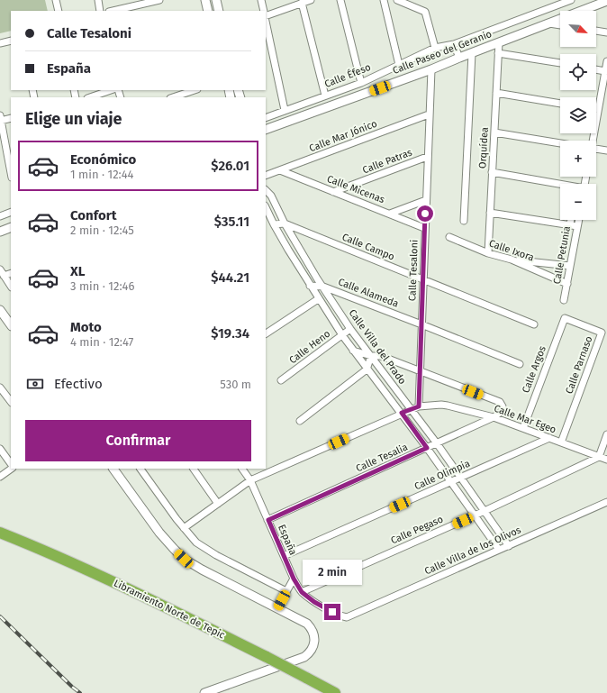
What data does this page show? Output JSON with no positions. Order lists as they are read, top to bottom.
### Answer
{
  "streets": {
    "highway": ["Libramiento Norte de Tepic"],
    "street": [
      "Calle Paseo del Geranio",
      "Calle Éfeso",
      "Calle Mar Jónico",
      "Orquídea",
      "Calle Patras",
      "Calle Micenas",
      "Calle Campo",
      "Calle Ixora",
      "Calle Petunia",
      "Calle Tesaloni",
      "Calle Alameda",
      "Calle Heno",
      "Calle Villa del Prado",
      "Calle Parnaso",
      "Calle Argos",
      "Calle Mar Egeo",
      "Calle Tesalia",
      "Calle Olimpia",
      "Calle Pegaso",
      "España",
      "Calle Villa de los Olivos"
    ]
  },
  "crossings": [
    ["Calle Paseo del Geranio", "Calle Éfeso"],
    ["Calle Paseo del Geranio", "Orquídea"],
    ["Calle Paseo del Geranio", "Calle Tesaloni"],
    ["Calle Mar Jónico", "Calle Micenas"],
    ["Calle Mar Jónico", "Calle Tesaloni"],
    ["Orquídea", "Calle Ixora"],
    ["Calle Patras", "Calle Micenas"],
    ["Calle Patras", "Calle Tesaloni"],
    ["Calle Micenas", "Calle Tesaloni"],
    ["Calle Campo", "Calle Tesaloni"],
    ["Calle Campo", "Calle Villa del Prado"],
    ["Calle Ixora", "Calle Petunia"],
    ["Calle Tesaloni", "Calle Alameda"],
    ["Calle Tesaloni", "Calle Mar Egeo"],
    ["Calle Tesaloni", "Calle Tesalia"],
    ["Calle Alameda", "Calle Villa del Prado"],
    ["Calle Heno", "Calle Villa del Prado"],
    ["Calle Villa del Prado", "Calle Mar Egeo"],
    ["Calle Villa del Prado", "Calle Tesalia"],
    ["Calle Villa del Prado", "Calle Olimpia"],
    ["Calle Villa del Prado", "Calle Pegaso"],
    ["Calle Villa del Prado", "Calle Villa de los Olivos"],
    ["Calle Parnaso", "Calle Argos"],
    ["Calle Parnaso", "Calle Mar Egeo"],
    ["Calle Argos", "Calle Mar Egeo"],
    ["Calle Mar Egeo", "Calle Tesalia"],
    ["Calle Mar Egeo", "Calle Olimpia"],
    ["Calle Mar Egeo", "Calle Pegaso"],
    ["Calle Mar Egeo", "España"],
    ["Calle Tesalia", "España"],
    ["Calle Olimpia", "España"],
    ["Calle Pegaso", "España"],
    ["España", "Calle Villa de los Olivos"]
  ],
  "north": "bottom right",
  "page": {
    "map_buttons": ["+", "−"],
    "banner": ["Calle Tesaloni", "España"],
    "heading": "Elige un viaje",
    "list": [
      {
        "name": "Económico",
        "note": "1 min · 12:44",
        "value": "$26.01"
      },
      {
        "name": "Confort",
        "note": "2 min · 12:45",
        "value": "$35.11"
      },
      {
        "name": "XL",
        "note": "3 min · 12:46",
        "value": "$44.21"
      },
      {
        "name": "Moto",
        "note": "4 min · 12:47",
        "value": "$19.34"
      }
    ],
    "pay": ["Efectivo", "530 m"],
    "buttons": "Confirmar",
    "bubble": "2 min"
  }
}
